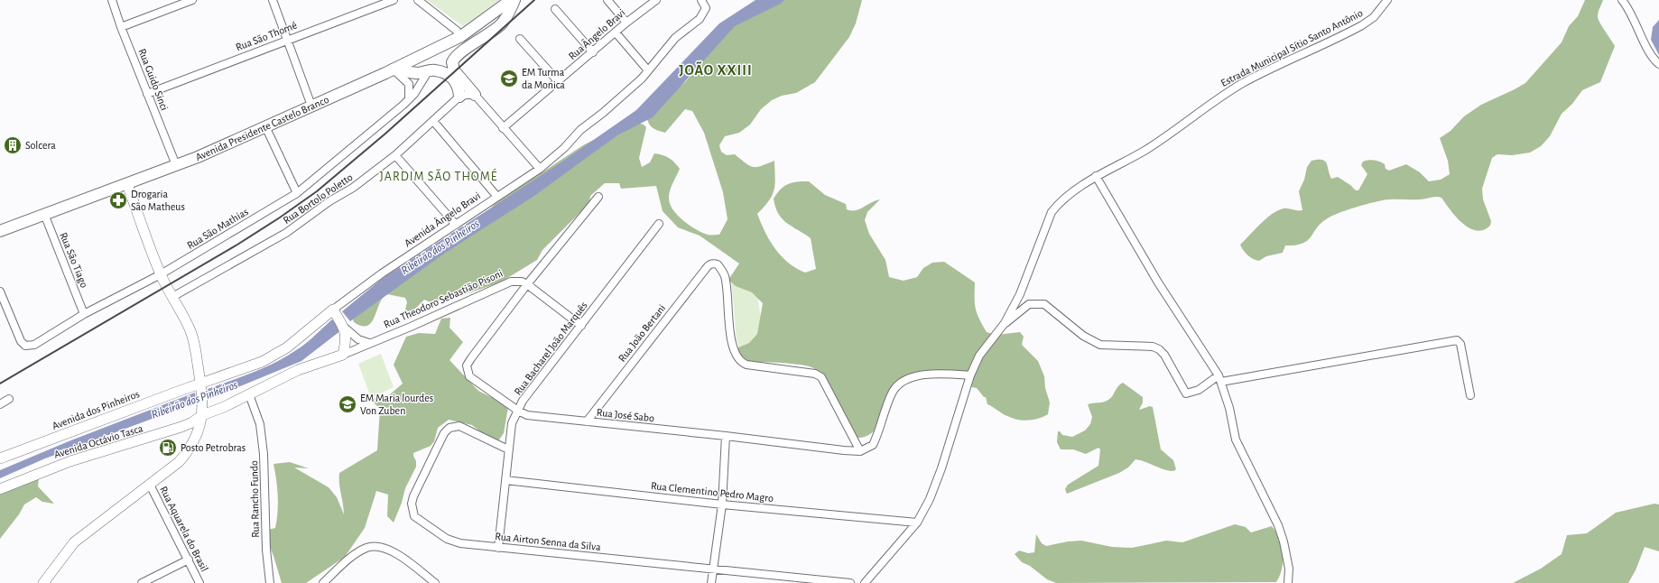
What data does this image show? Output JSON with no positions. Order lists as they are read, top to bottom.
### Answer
{
  "streets": {
    "main road": ["Avenida Presidente Castelo Branco"],
    "street": [
      "Rua Ângelo Bravi",
      "Rua São Thomé",
      "Estrada Municipal Sítio Santo Antônio",
      "Rua Guido Sinci",
      "Rua Bortolo Poletto",
      "Avenida Ângelo Bravi",
      "Rua São Mathias",
      "Rua São Tiago",
      "Rua Theodoro Sebastião Pisoni",
      "Rua João Bertani",
      "Rua Bacharel João Marquês",
      "Avenida dos Pinheiros",
      "Rua José Sabo",
      "Avenida Octávio Tasca",
      "Rua Clementino Pedro Magro",
      "Rua Rancho Fundo",
      "Rua Aquarela do Brasil",
      "Rua Airton Senna da Silva"
    ]
  },
  "crossings": [
    ["Rua São Thomé", "Rua Guido Sinci"],
    ["Rua Guido Sinci", "Avenida Presidente Castelo Branco"],
    ["Avenida Presidente Castelo Branco", "Rua São Tiago"],
    ["Avenida Ângelo Bravi", "Avenida dos Pinheiros"],
    ["Rua São Mathias", "Rua São Tiago"],
    ["Rua Theodoro Sebastião Pisoni", "Rua José Sabo"],
    ["Rua Theodoro Sebastião Pisoni", "Avenida Octávio Tasca"],
    ["Rua Theodoro Sebastião Pisoni", "Rua Rancho Fundo"],
    ["Rua João Bertani", "Rua José Sabo"],
    ["Rua Bacharel João Marquês", "Rua José Sabo"],
    ["Rua Bacharel João Marquês", "Rua Clementino Pedro Magro"],
    ["Rua Bacharel João Marquês", "Rua Airton Senna da Silva"]
  ],
  "districts": ["JOÃO XXIII", "JARDIM SÃO THOMÉ"],
  "water": ["Ribeirão dos Pinheiros"],
  "places": {
    "school or university": ["EM Turma da Monica", "EM Maria lourdes Von Zuben"],
    "building": ["Solcera"],
    "pharmacy": ["Drogaria São Matheus"],
    "fuel station": ["Posto Petrobras"]
  }
}
